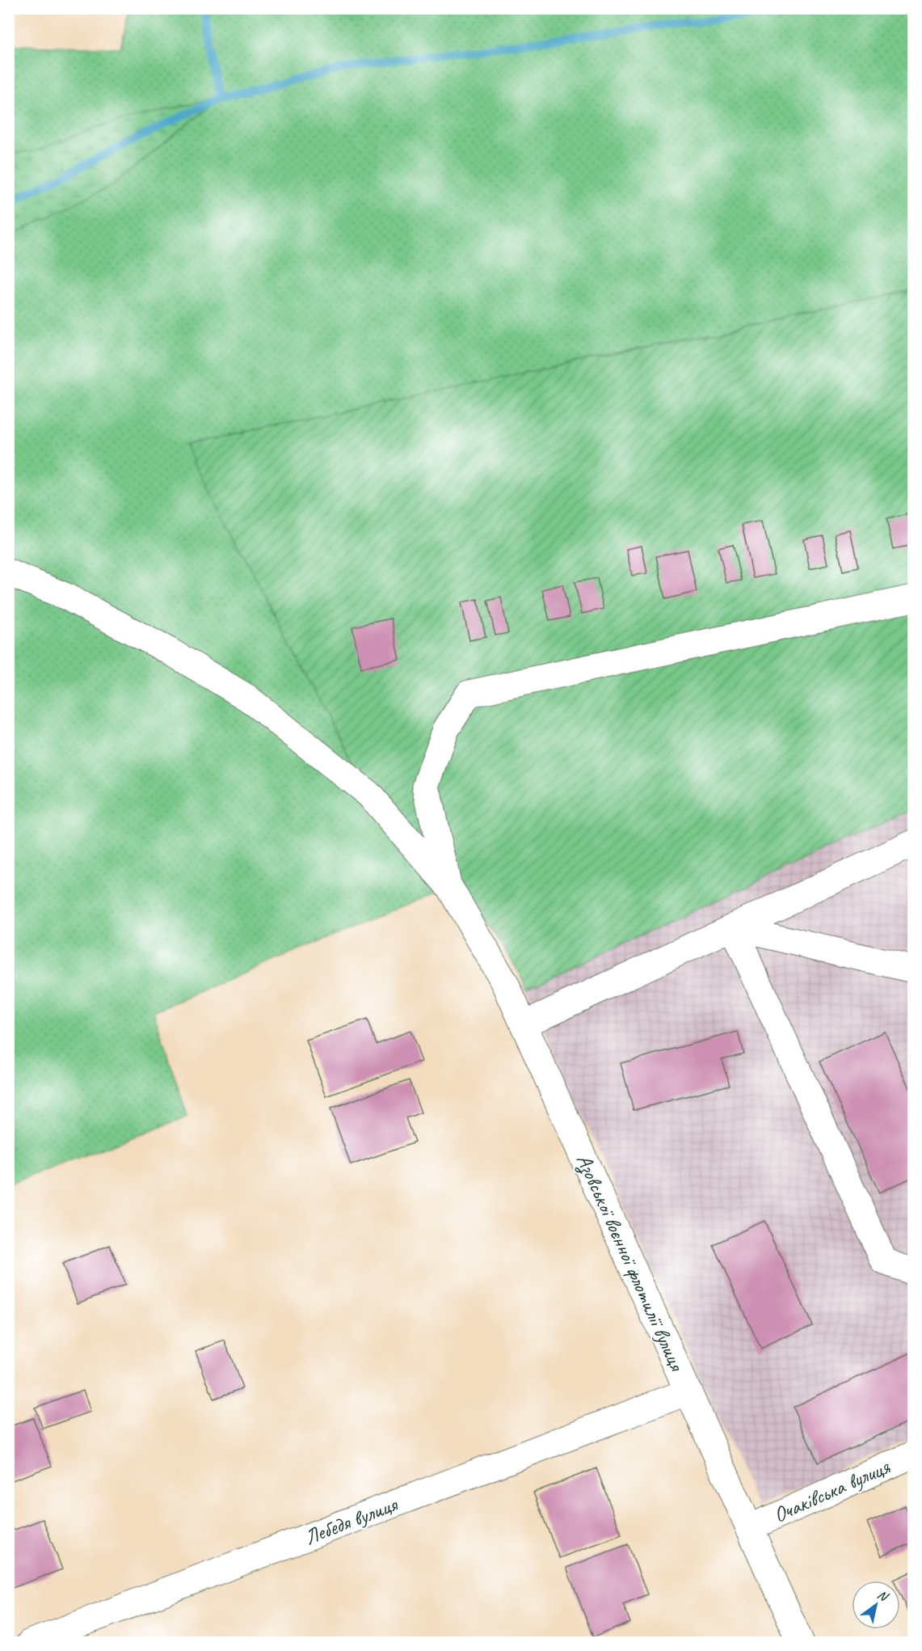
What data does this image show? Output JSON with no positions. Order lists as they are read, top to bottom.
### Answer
{
  "streets": {
    "street": ["Азовської воєнної флотилії вулиця", "Очаківська вулиця", "Лебедя вулиця"]
  },
  "crossings": [
    ["Азовської воєнної флотилії вулиця", "Очаківська вулиця"],
    ["Азовської воєнної флотилії вулиця", "Лебедя вулиця"]
  ],
  "north": "top right"
}
